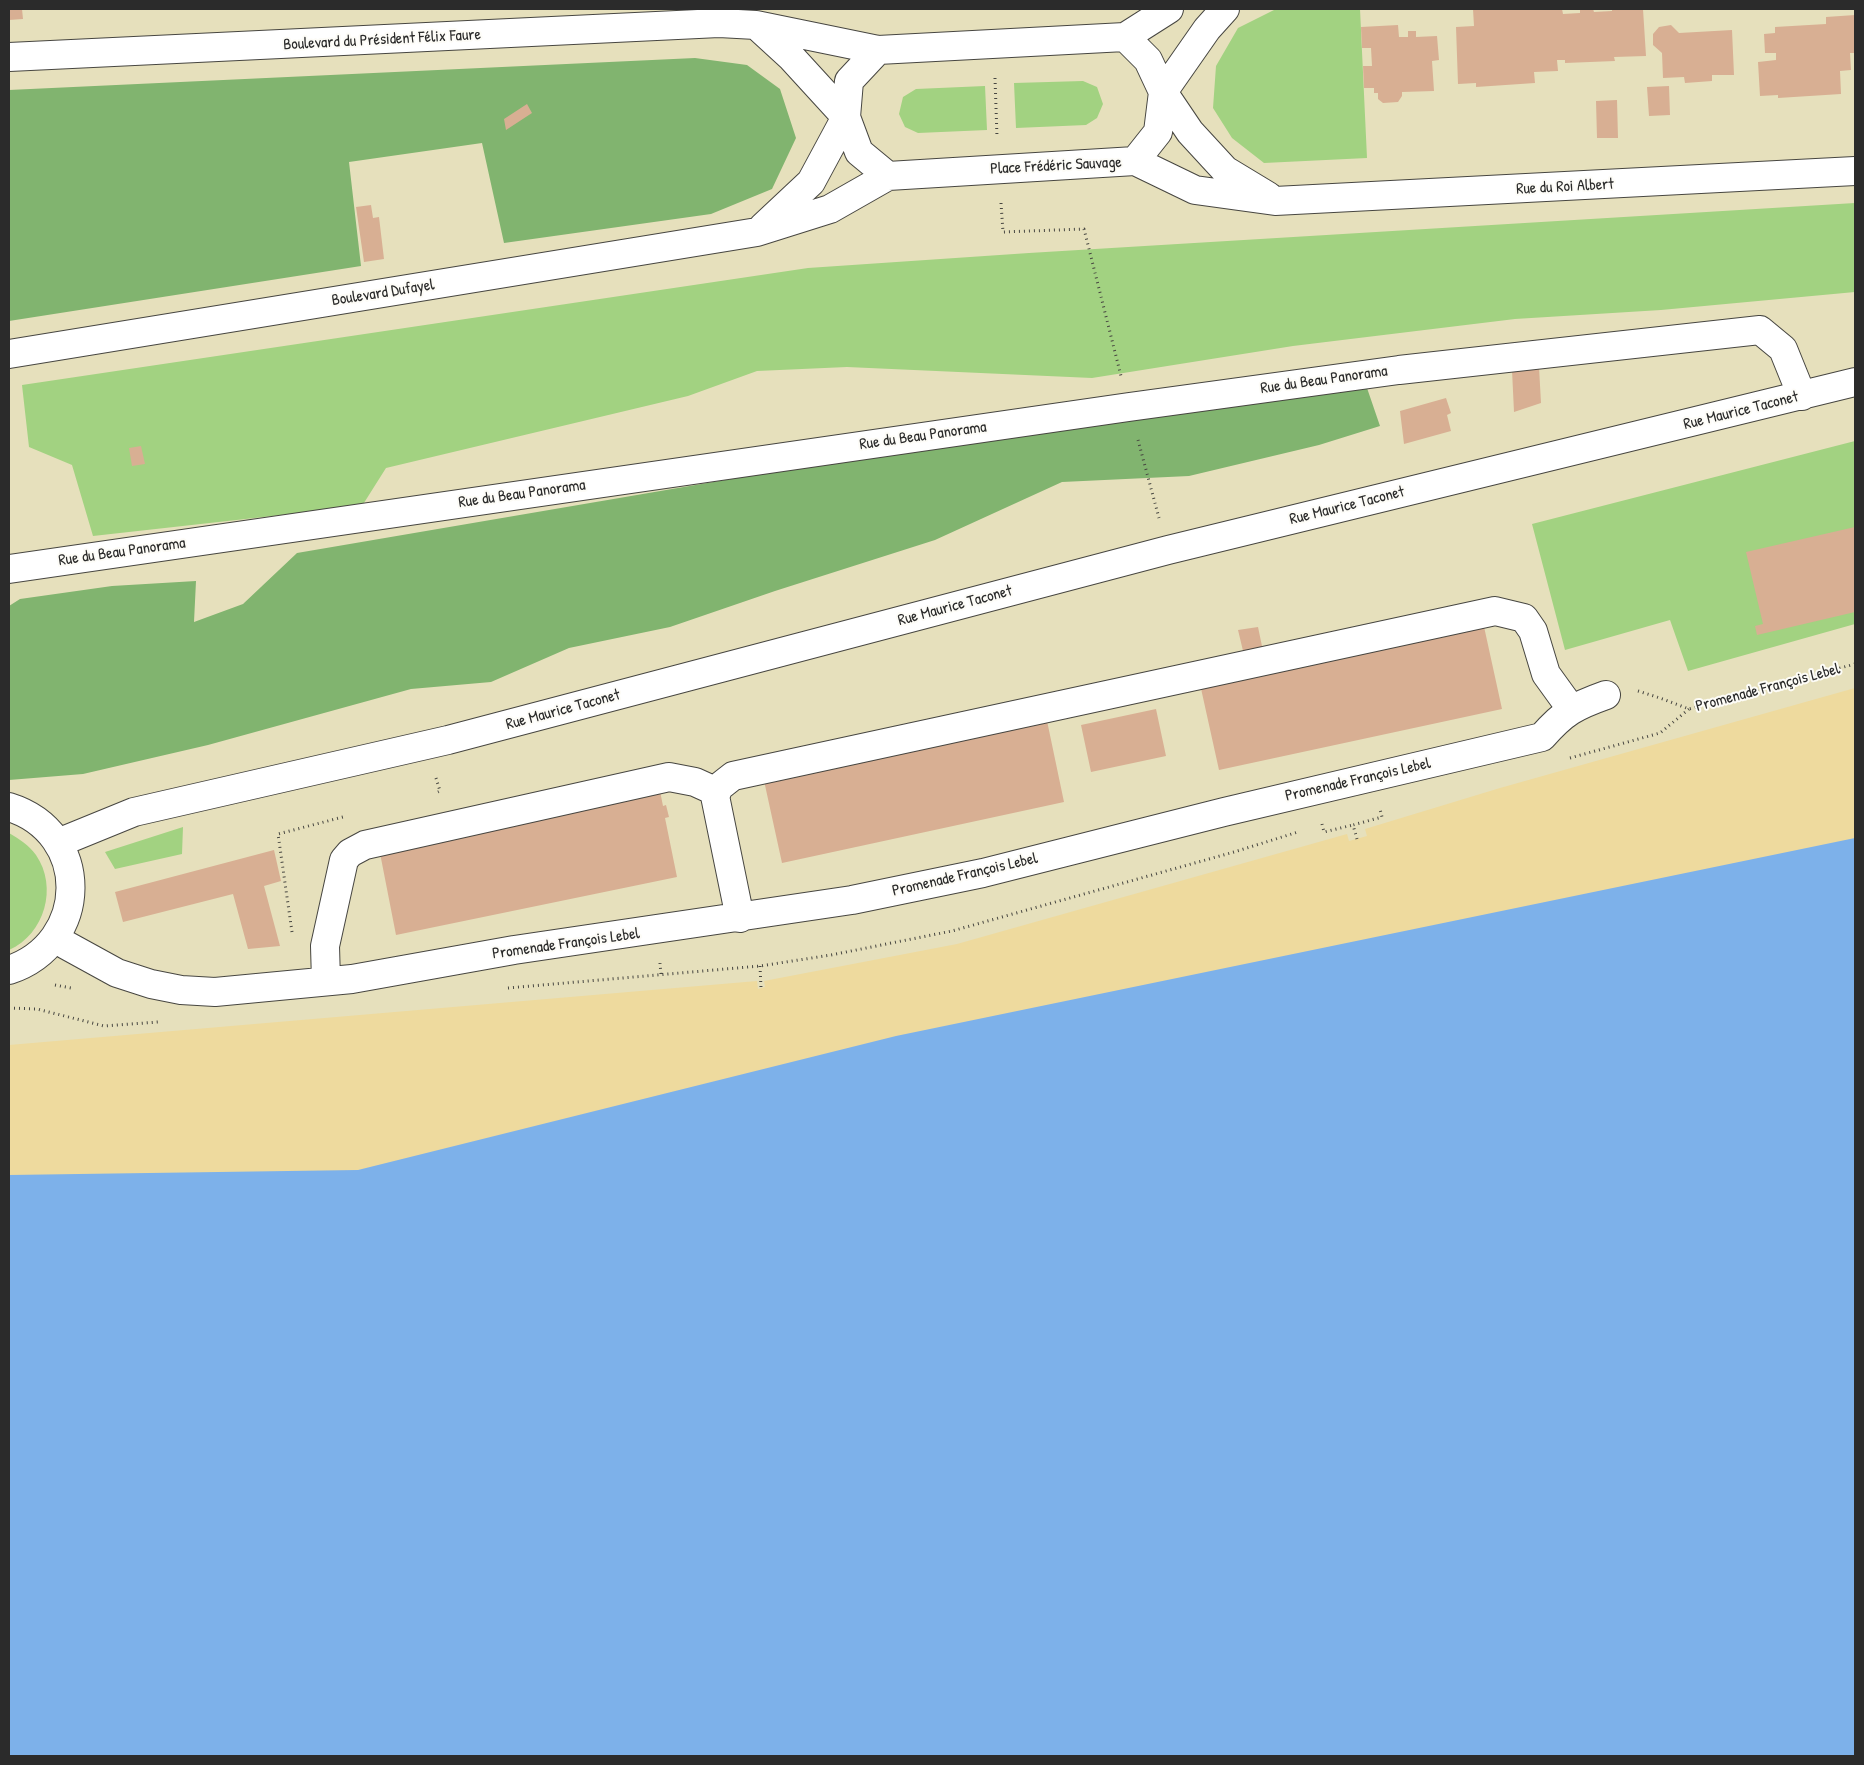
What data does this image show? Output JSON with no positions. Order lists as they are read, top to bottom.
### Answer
{
  "streets": {
    "street": [
      "Boulevard du Président Félix Faure",
      "Place Frédéric Sauvage",
      "Rue du Roi Albert",
      "Boulevard Dufayel",
      "Rue du Beau Panorama",
      "Rue Maurice Taconet",
      "Promenade François Lebel"
    ]
  },
  "crossings": [
    ["Place Frédéric Sauvage", "Rue du Roi Albert"],
    ["Place Frédéric Sauvage", "Boulevard Dufayel"],
    ["Rue du Beau Panorama", "Rue Maurice Taconet"]
  ]
}
